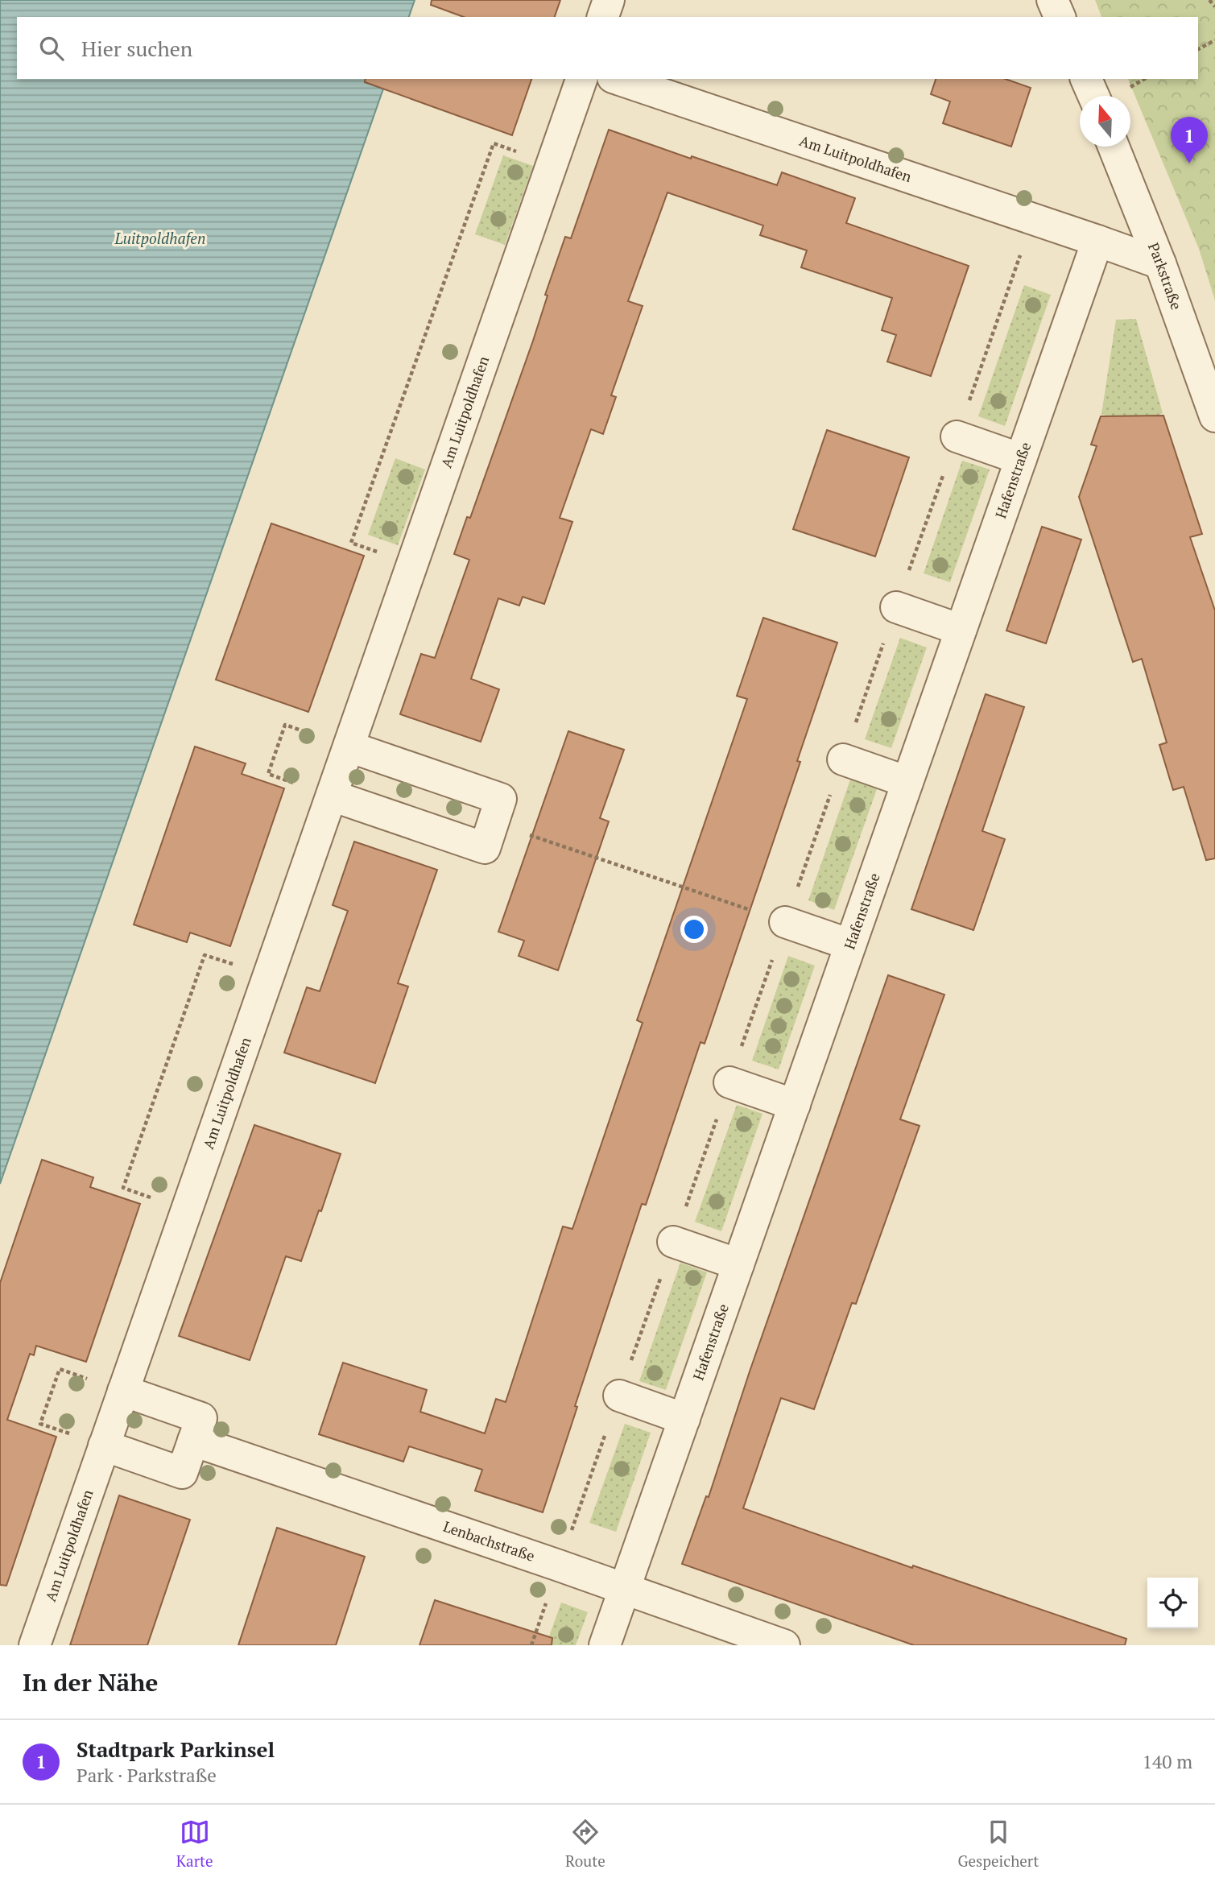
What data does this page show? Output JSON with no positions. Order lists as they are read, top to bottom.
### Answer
{
  "streets": {
    "street": [
      "Am Luitpoldhafen",
      "Parkstraße",
      "Hafenstraße",
      "Lenbachstraße"
    ]
  },
  "crossings": [
    ["Am Luitpoldhafen", "Hafenstraße"],
    ["Hafenstraße", "Lenbachstraße"]
  ],
  "water": ["Luitpoldhafen"],
  "north": "top",
  "page": {
    "search": "Hier suchen",
    "pins": "1",
    "heading": "In der Nähe",
    "list": [
      {
        "mark": "1",
        "name": "Stadtpark Parkinsel",
        "note": "Park · Parkstraße",
        "value": "140 m"
      }
    ],
    "nav": ["Karte", "Route", "Gespeichert"]
  }
}
